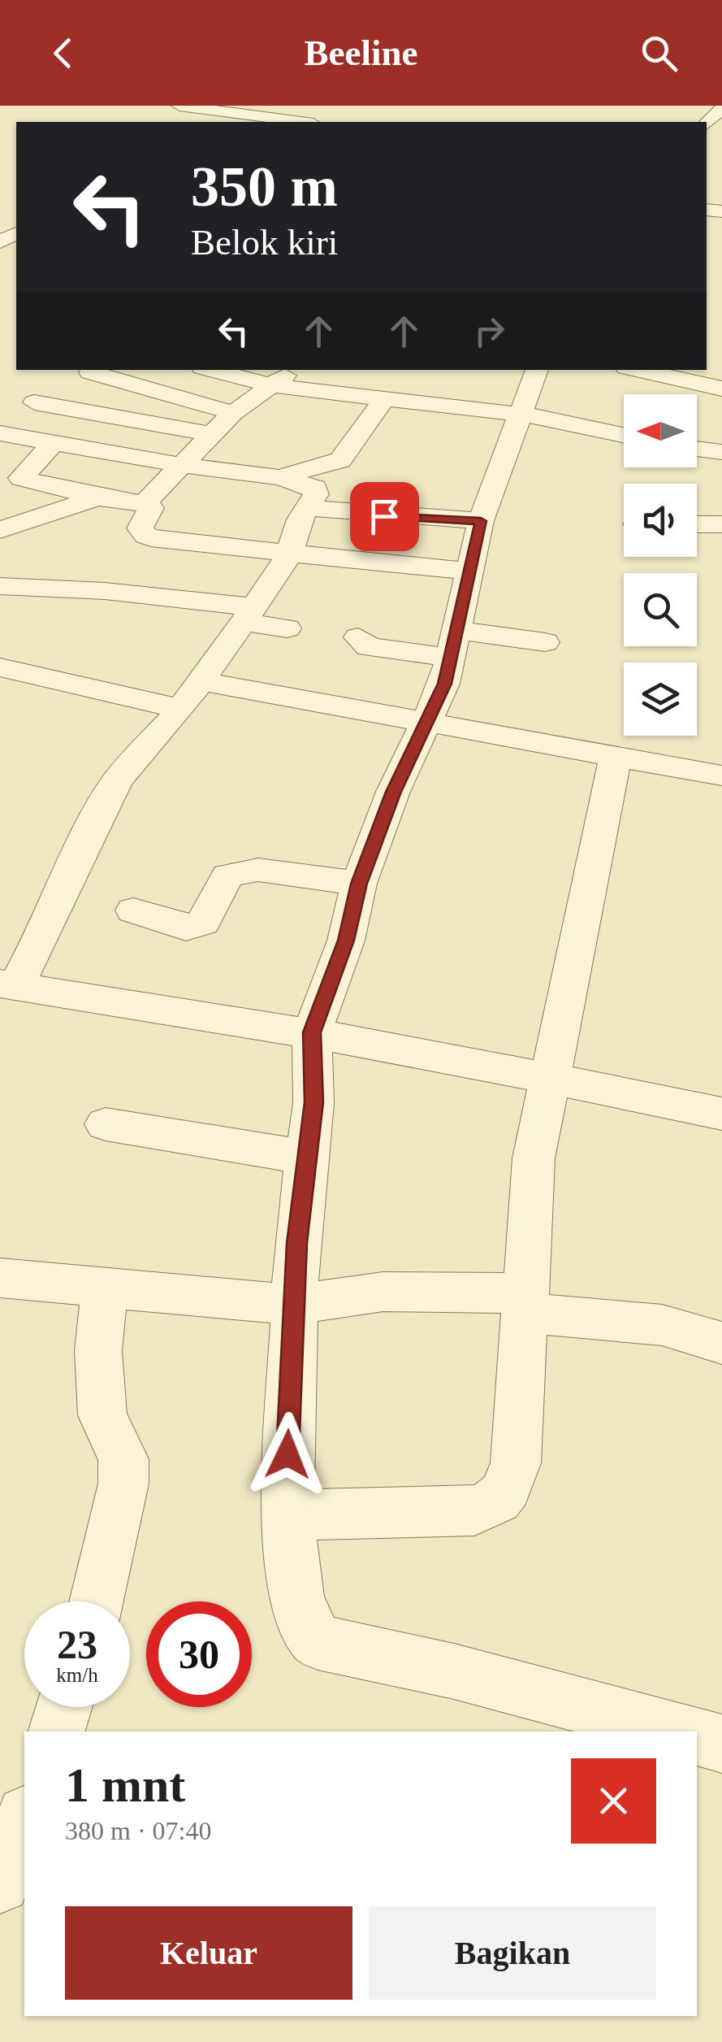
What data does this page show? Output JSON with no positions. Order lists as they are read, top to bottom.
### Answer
{
  "north": "left",
  "page": {
    "header": "Beeline",
    "turn": ["350 m", "Belok kiri"],
    "speed": "23 km/h",
    "limit": "30",
    "heading": ["1 mnt", "380 m · 07:40"],
    "buttons": ["Keluar", "Bagikan"]
  }
}
